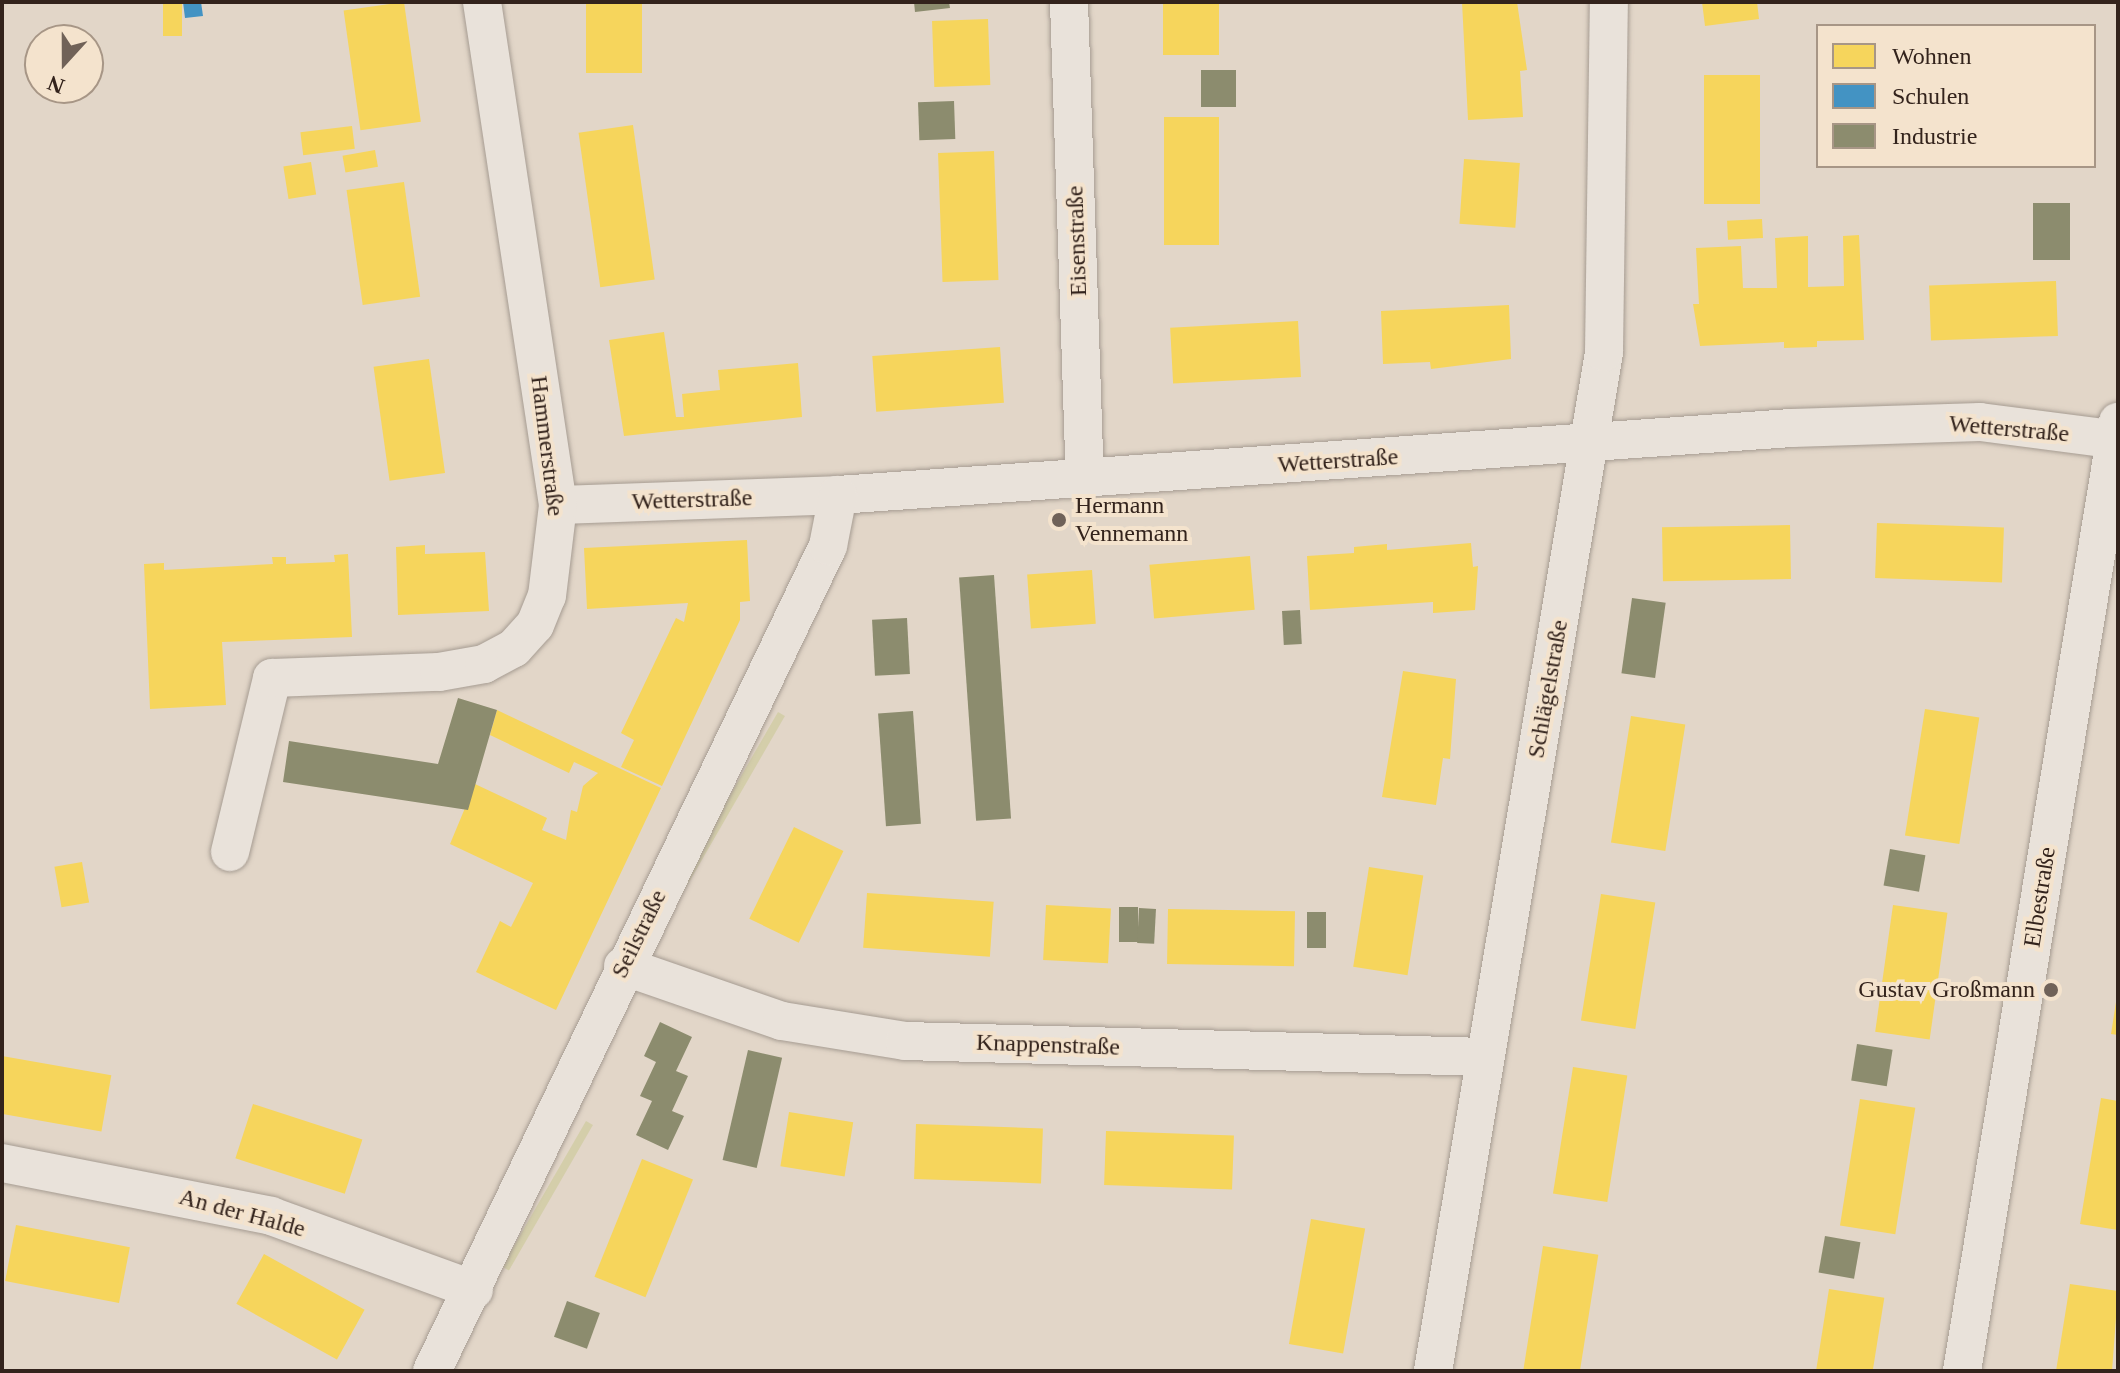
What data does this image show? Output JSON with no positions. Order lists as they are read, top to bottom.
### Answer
{
  "streets": {
    "street": [
      "Eisenstraße",
      "Wetterstraße",
      "Hammerstraße",
      "Schlägelstraße",
      "Elbestraße",
      "Seilstraße",
      "Knappenstraße",
      "An der Halde"
    ]
  },
  "crossings": [
    ["Eisenstraße", "Wetterstraße"],
    ["Wetterstraße", "Hammerstraße"],
    ["Wetterstraße", "Schlägelstraße"],
    ["Wetterstraße", "Elbestraße"],
    ["Wetterstraße", "Seilstraße"],
    ["Schlägelstraße", "Knappenstraße"],
    ["Seilstraße", "Knappenstraße"],
    ["Seilstraße", "An der Halde"]
  ],
  "places": ["Hermann Vennemann", "Gustav Großmann"],
  "legend": ["Wohnen", "Schulen", "Industrie"],
  "north": "bottom"
}
